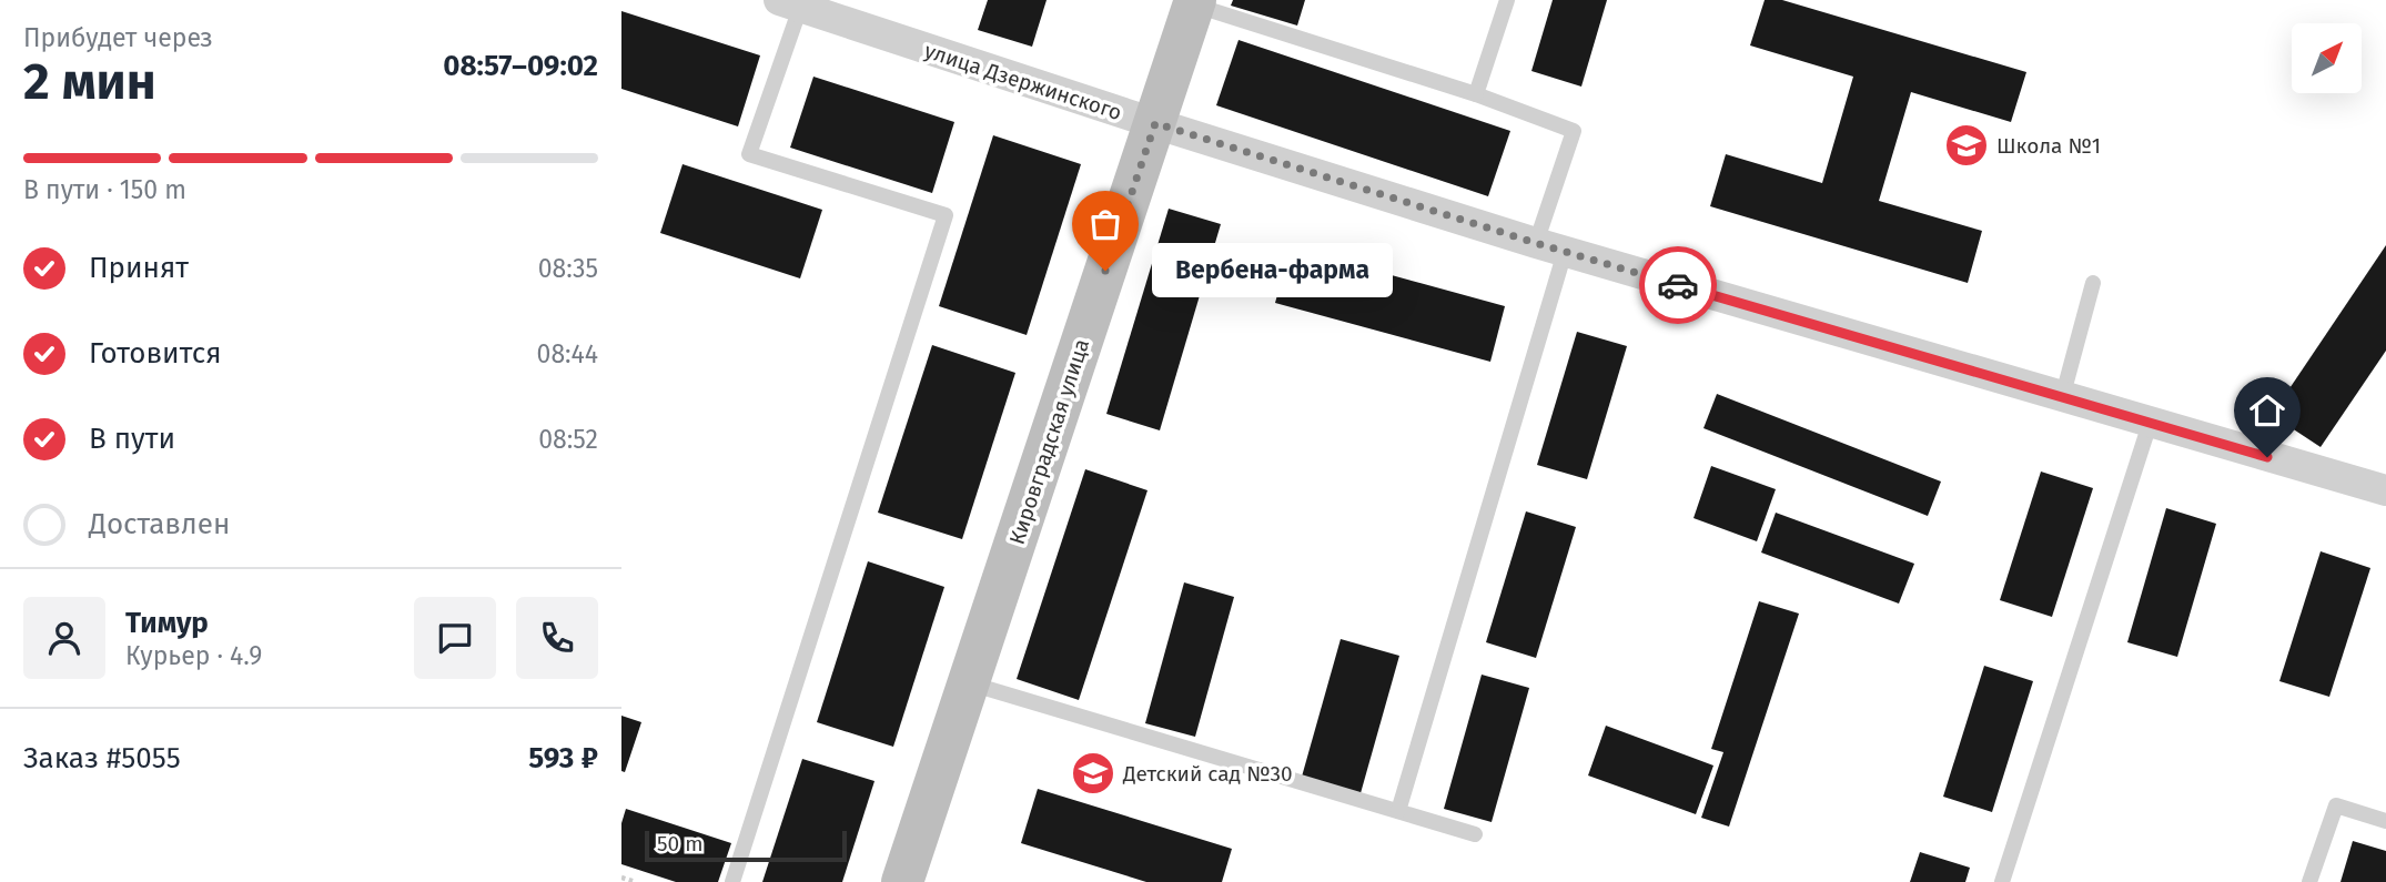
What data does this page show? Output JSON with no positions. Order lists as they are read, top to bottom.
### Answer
{
  "streets": {
    "street": ["улица Дзержинского", "Кировградская улица"]
  },
  "crossings": [
    ["улица Дзержинского", "Кировградская улица"]
  ],
  "places": {
    "school or university": ["Школа №1", "Детский сад №30"],
    "other": ["Вербена-фарма"]
  },
  "scale_bar": "50 m",
  "north": "top right",
  "page": {
    "heading": ["2 мин", "Прибудет через", "08:57–09:02"],
    "panel": [
      "Тимур",
      "Курьер · 4.9",
      "Заказ #5055",
      "593 ₽"
    ],
    "bar": "В пути · 150 m",
    "list": [
      ["Принят", "08:35"],
      ["Готовится", "08:44"],
      ["В пути", "08:52"],
      "Доставлен"
    ],
    "bubble": "Вербена-фарма",
    "scale": "50 m"
  }
}
